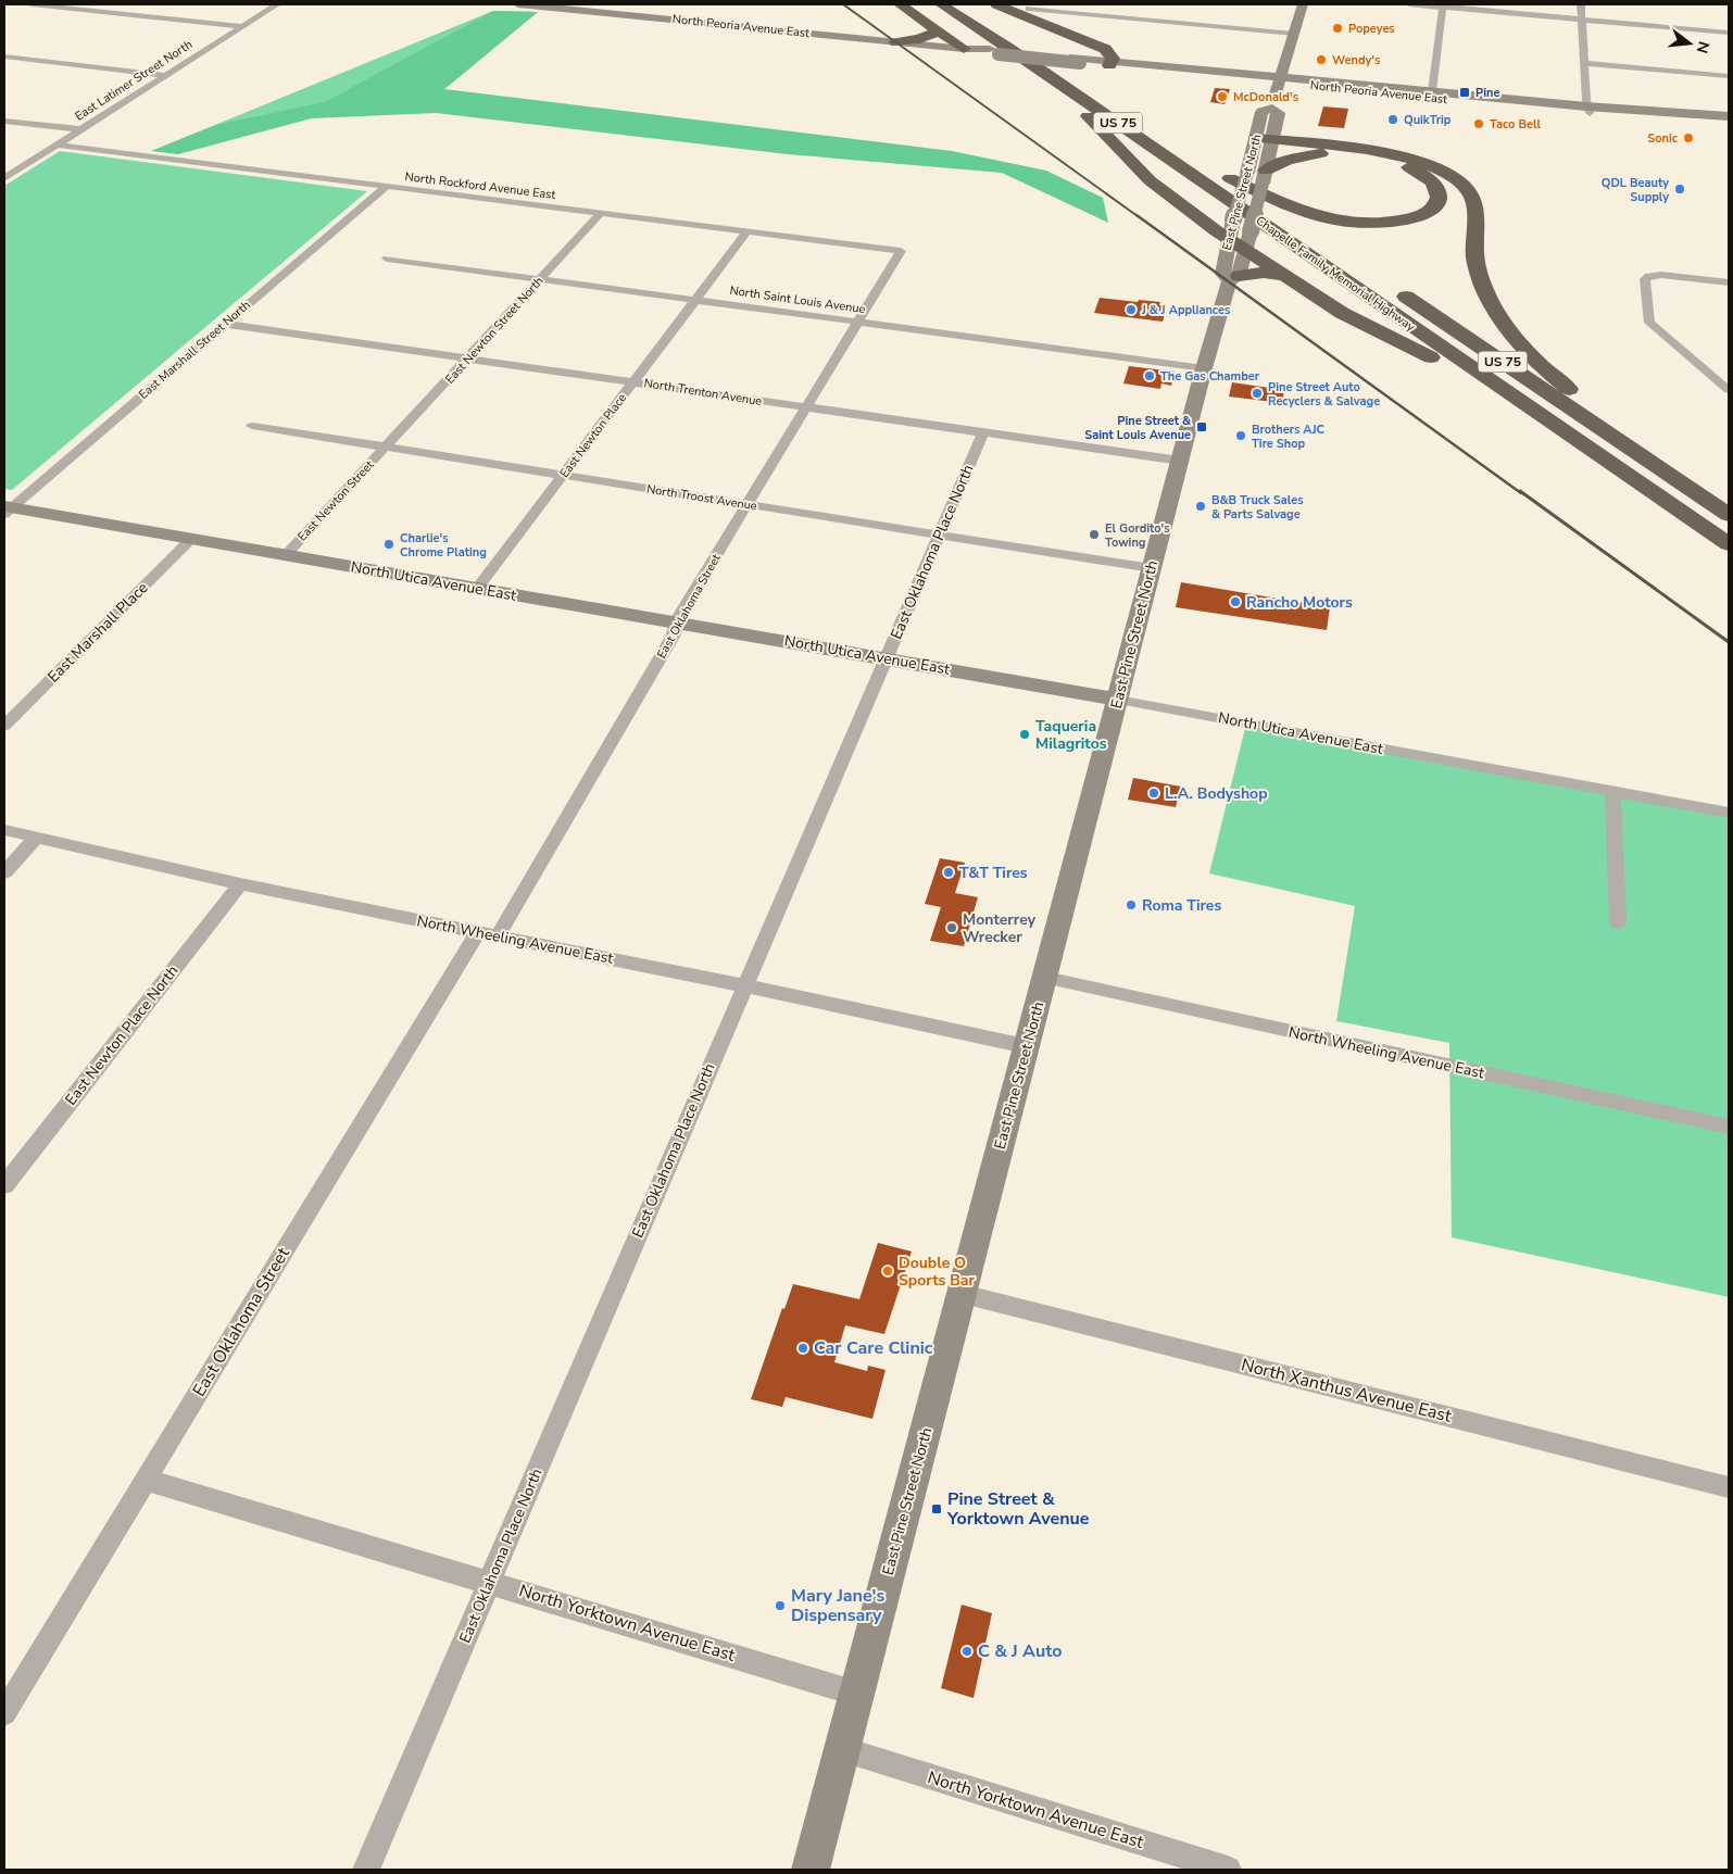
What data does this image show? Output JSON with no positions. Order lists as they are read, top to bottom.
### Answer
{
  "streets": {
    "highway": ["US 75", "Chapelle Family Memorial Highway"],
    "main road": ["North Peoria Avenue East", "East Pine Street North", "North Utica Avenue East"],
    "street": [
      "East Latimer Street North",
      "North Rockford Avenue East",
      "North Saint Louis Avenue",
      "East Newton Street North",
      "East Marshall Street North",
      "North Trenton Avenue",
      "East Newton Place",
      "North Troost Avenue",
      "East Newton Street",
      "East Oklahoma Place North",
      "East Oklahoma Street",
      "East Marshall Place",
      "North Wheeling Avenue East",
      "East Newton Place North",
      "North Xanthus Avenue East",
      "North Yorktown Avenue East"
    ]
  },
  "crossings": [
    ["North Peoria Avenue East", "East Pine Street North"],
    ["East Latimer Street North", "North Rockford Avenue East"],
    ["North Rockford Avenue East", "East Newton Street North"],
    ["North Rockford Avenue East", "East Marshall Street North"],
    ["North Rockford Avenue East", "East Newton Place"],
    ["North Rockford Avenue East", "East Oklahoma Street"],
    ["East Pine Street North", "Chapelle Family Memorial Highway"],
    ["East Pine Street North", "North Saint Louis Avenue"],
    ["East Pine Street North", "North Trenton Avenue"],
    ["East Pine Street North", "North Troost Avenue"],
    ["East Pine Street North", "North Utica Avenue East"],
    ["East Pine Street North", "North Wheeling Avenue East"],
    ["East Pine Street North", "North Xanthus Avenue East"],
    ["East Pine Street North", "North Yorktown Avenue East"],
    ["North Saint Louis Avenue", "East Newton Street North"],
    ["North Saint Louis Avenue", "East Newton Place"],
    ["North Saint Louis Avenue", "East Oklahoma Street"],
    ["East Newton Street North", "North Trenton Avenue"],
    ["East Newton Street North", "North Troost Avenue"],
    ["East Newton Street North", "East Newton Street"],
    ["East Marshall Street North", "North Trenton Avenue"],
    ["East Marshall Street North", "North Utica Avenue East"],
    ["North Trenton Avenue", "East Newton Place"],
    ["North Trenton Avenue", "East Oklahoma Place North"],
    ["North Trenton Avenue", "East Oklahoma Street"],
    ["East Newton Place", "North Troost Avenue"],
    ["East Newton Place", "North Utica Avenue East"],
    ["North Troost Avenue", "East Newton Street"],
    ["North Troost Avenue", "East Oklahoma Place North"],
    ["North Troost Avenue", "East Oklahoma Street"],
    ["East Newton Street", "North Utica Avenue East"],
    ["East Oklahoma Place North", "North Utica Avenue East"],
    ["East Oklahoma Place North", "North Wheeling Avenue East"],
    ["East Oklahoma Place North", "North Yorktown Avenue East"],
    ["North Utica Avenue East", "East Oklahoma Street"],
    ["North Utica Avenue East", "East Marshall Place"],
    ["East Oklahoma Street", "North Wheeling Avenue East"],
    ["East Oklahoma Street", "North Yorktown Avenue East"],
    ["North Wheeling Avenue East", "East Newton Place North"]
  ],
  "places": {
    "other": [
      "Popeyes",
      "Wendy's",
      "McDonald's",
      "QuikTrip",
      "Taco Bell",
      "Sonic",
      "QDL Beauty Supply",
      "J & J Appliances",
      "The Gas Chamber",
      "Pine Street Auto Recyclers & Salvage",
      "Brothers AJC Tire Shop",
      "B&B Truck Sales & Parts Salvage",
      "El Gordito's Towing",
      "Charlie's Chrome Plating",
      "Rancho Motors",
      "Taqueria Milagritos",
      "L.A. Bodyshop",
      "T&T Tires",
      "Roma Tires",
      "Monterrey Wrecker",
      "Double O Sports Bar",
      "Car Care Clinic",
      "Mary Jane's Dispensary",
      "C & J Auto"
    ],
    "transit": ["Pine", "Pine Street & Saint Louis Avenue", "Pine Street & Yorktown Avenue"]
  },
  "north": "right"
}
